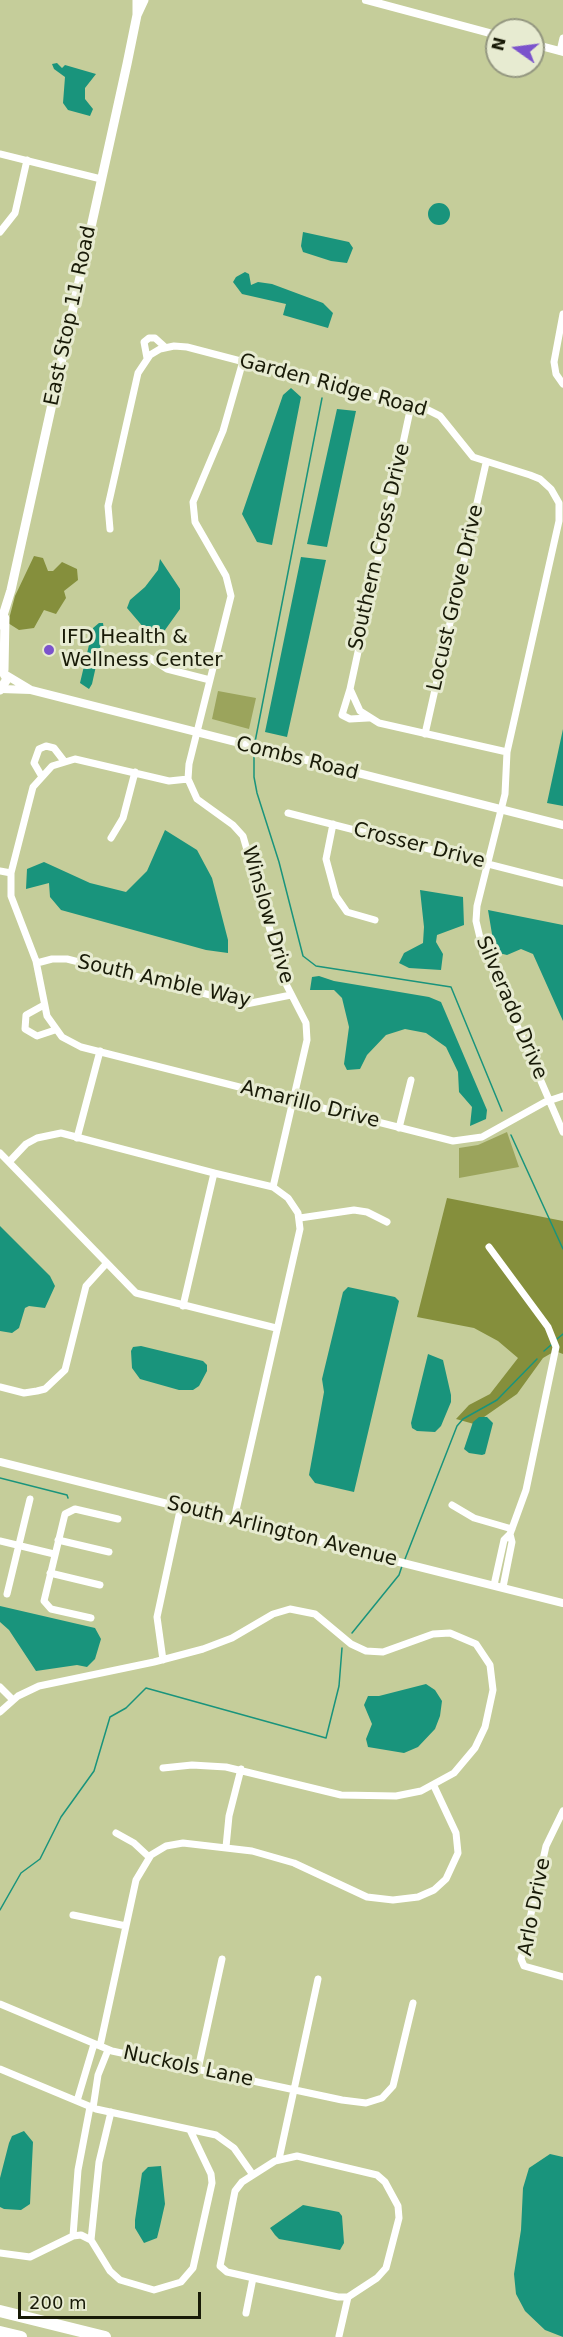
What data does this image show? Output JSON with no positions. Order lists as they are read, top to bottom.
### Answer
{
  "streets": {
    "main road": ["East Stop 11 Road"],
    "street": [
      "Garden Ridge Road",
      "Southern Cross Drive",
      "Locust Grove Drive",
      "Combs Road",
      "Crosser Drive",
      "Winslow Drive",
      "South Amble Way",
      "Silverado Drive",
      "Amarillo Drive",
      "South Arlington Avenue",
      "Arlo Drive",
      "Nuckols Lane"
    ]
  },
  "crossings": [
    ["East Stop 11 Road", "Combs Road"],
    ["Garden Ridge Road", "Southern Cross Drive"],
    ["Garden Ridge Road", "Locust Grove Drive"],
    ["Garden Ridge Road", "Silverado Drive"],
    ["Combs Road", "Silverado Drive"],
    ["Crosser Drive", "Silverado Drive"],
    ["Winslow Drive", "South Amble Way"],
    ["Winslow Drive", "Amarillo Drive"],
    ["Silverado Drive", "Amarillo Drive"]
  ],
  "places": ["IFD Health & Wellness Center"],
  "scale_bar": "200 m",
  "north": "left"
}
